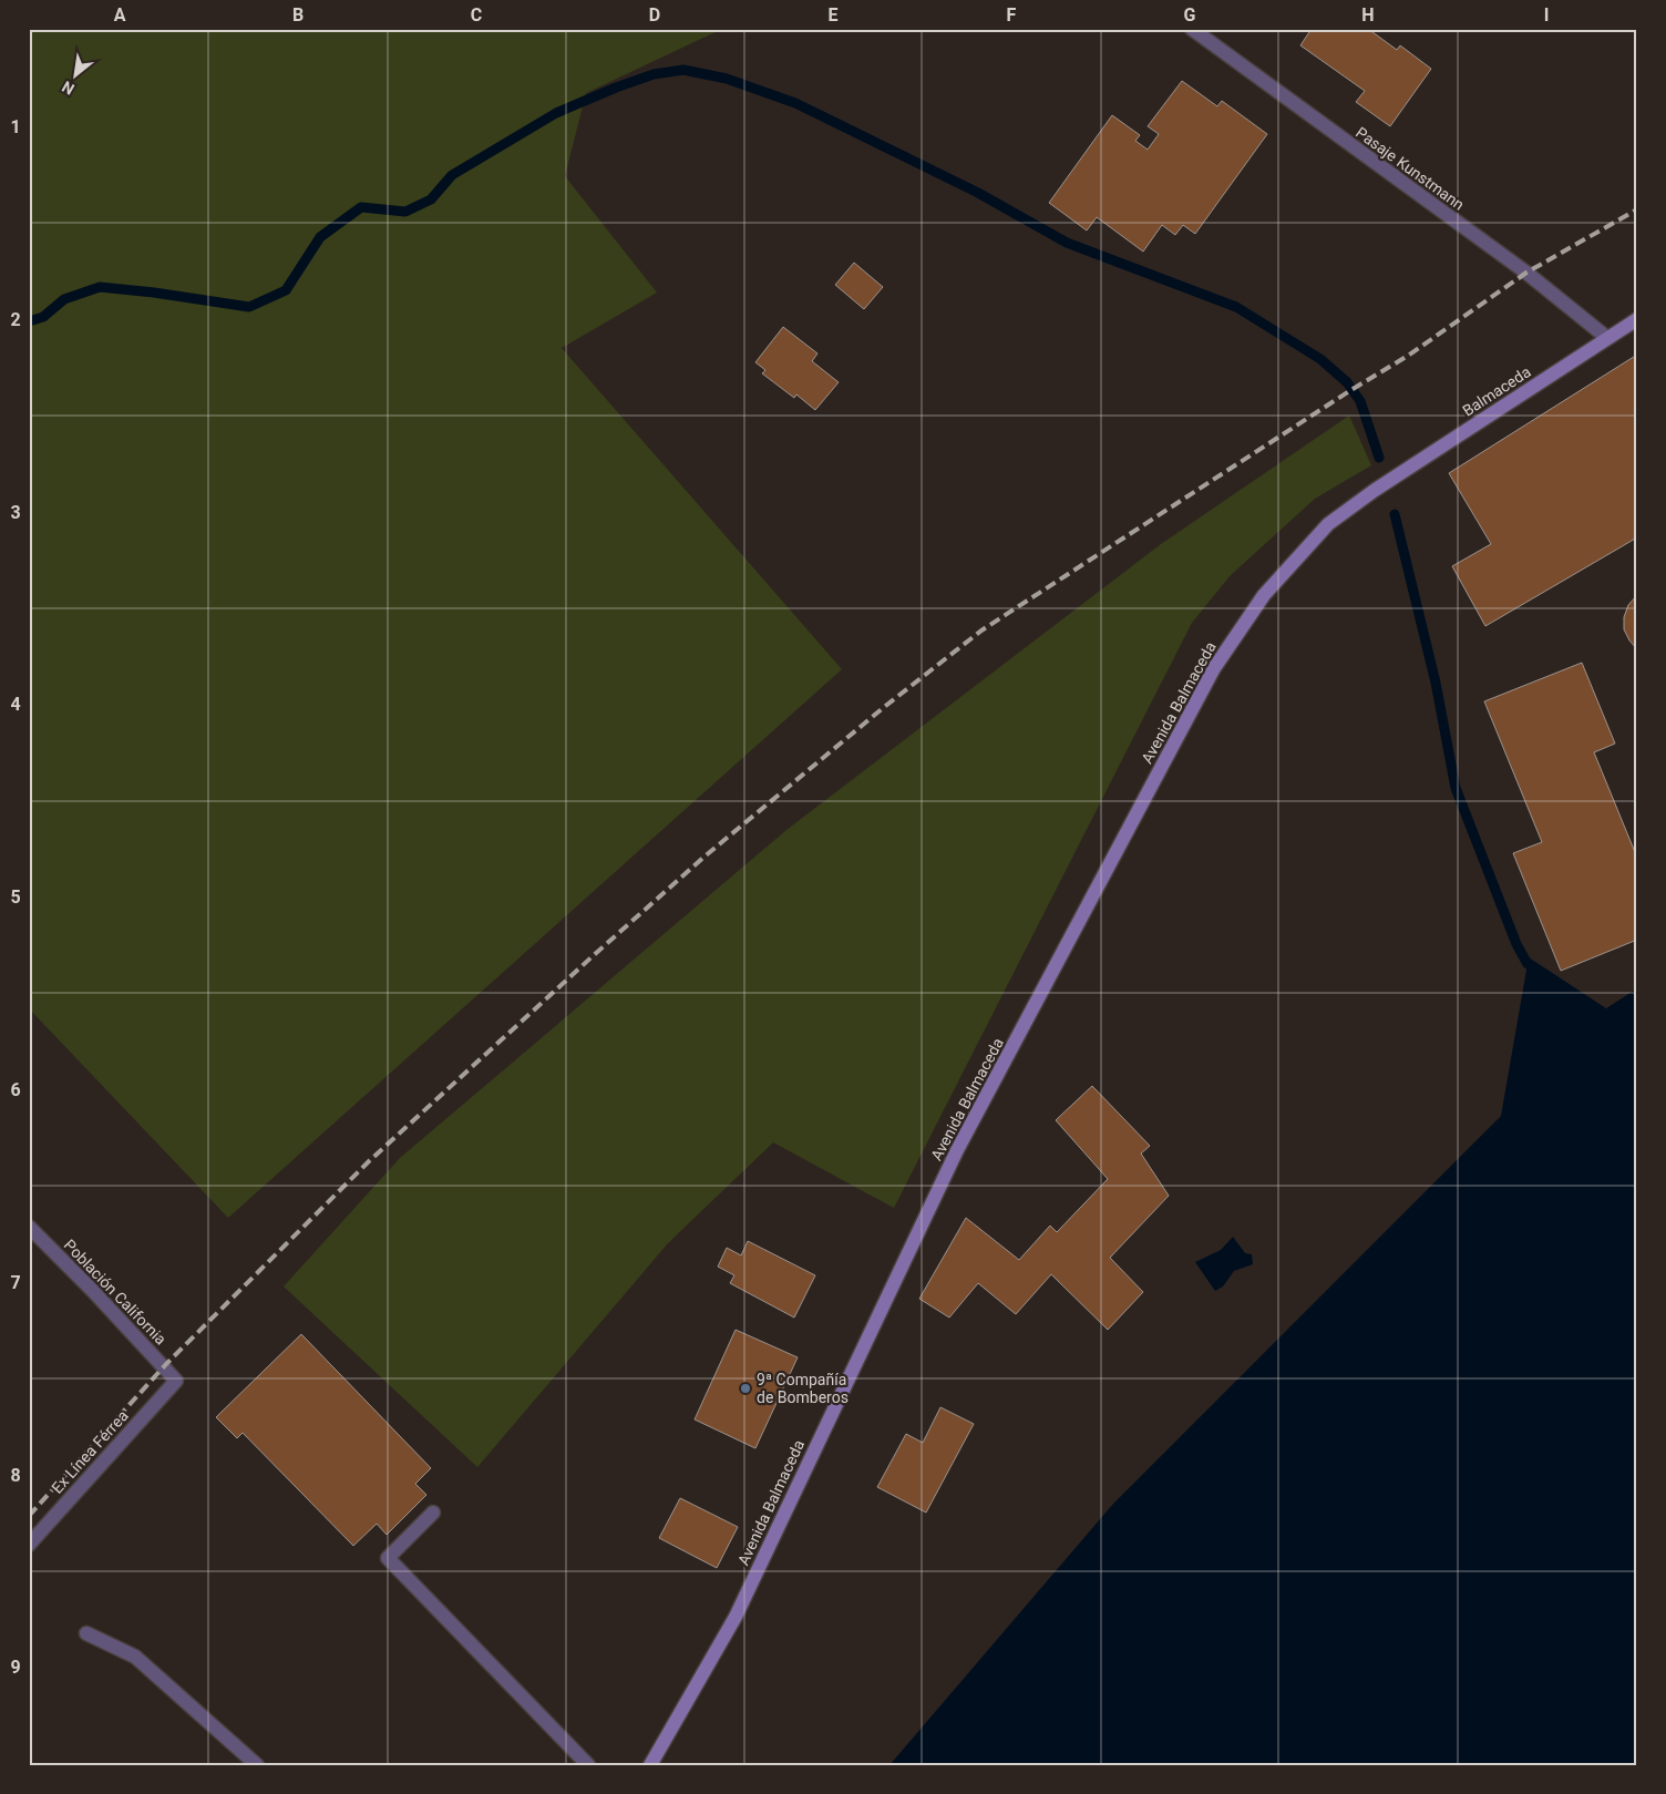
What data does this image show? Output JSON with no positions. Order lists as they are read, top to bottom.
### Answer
{
  "streets": {
    "main road": ["Balmaceda", "Avenida Balmaceda"],
    "street": ["Pasaje Kunstmann", "Población California", "Ex Línea Férrea"]
  },
  "crossings": [
    ["Pasaje Kunstmann", "Balmaceda"],
    ["Balmaceda", "Avenida Balmaceda"],
    ["Población California", "Ex Línea Férrea"]
  ],
  "places": ["9ª Compañía de Bomberos"],
  "north": "bottom left",
  "grid": {
    "columns": [
      "A",
      "B",
      "C",
      "D",
      "E",
      "F",
      "G",
      "H",
      "I"
    ],
    "rows": [
      "1",
      "2",
      "3",
      "4",
      "5",
      "6",
      "7",
      "8",
      "9"
    ]
  }
}
